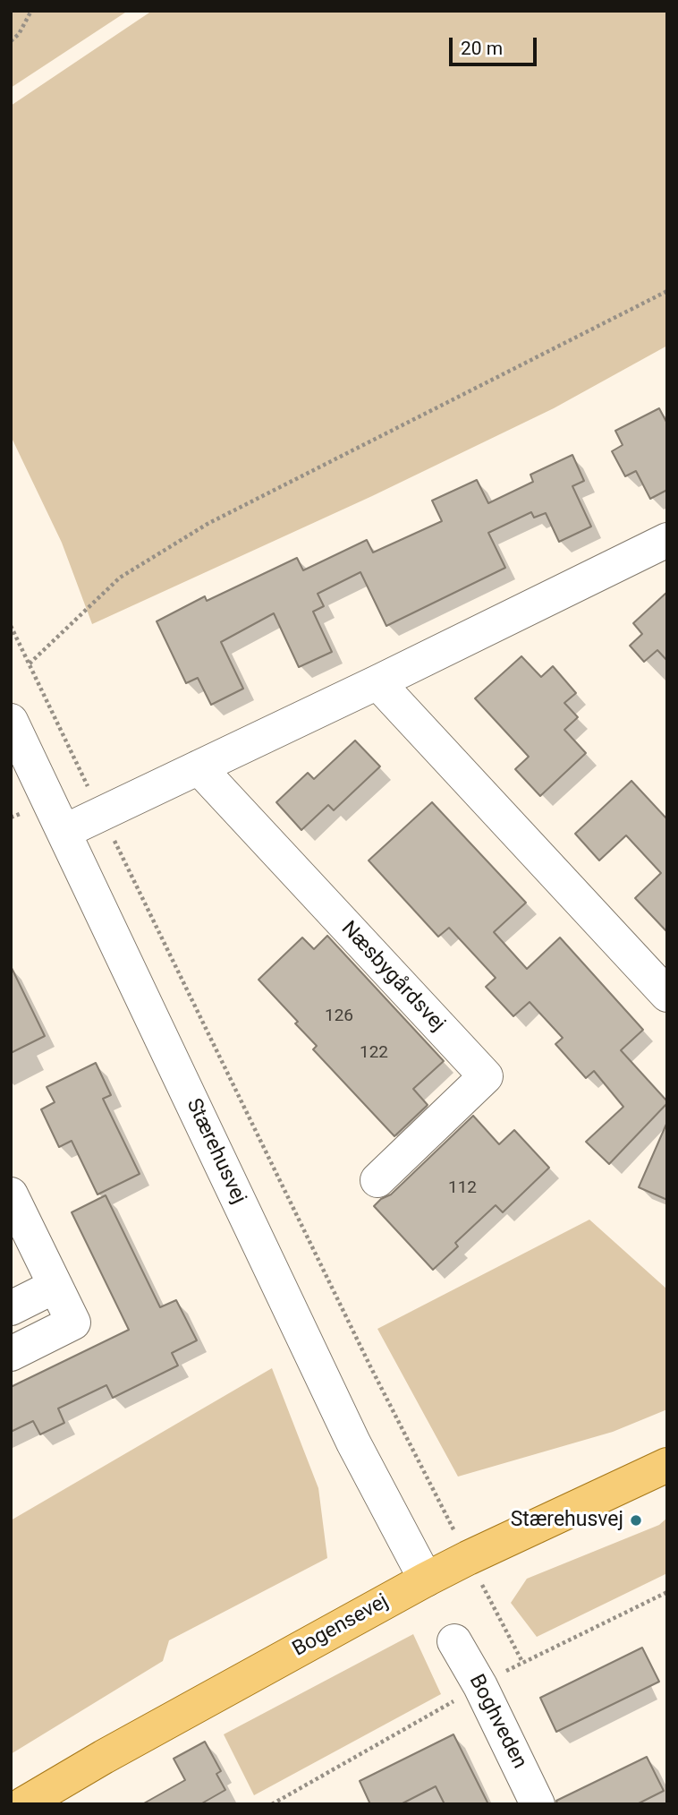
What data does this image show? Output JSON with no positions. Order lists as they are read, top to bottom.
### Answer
{
  "streets": {
    "main road": ["Bogensevej"],
    "street": ["Næsbygårdsvej", "Stærehusvej", "Boghveden"]
  },
  "crossings": [
    ["Stærehusvej", "Bogensevej"]
  ],
  "places": ["Stærehusvej"],
  "house_numbers": ["126", "122", "112"],
  "scale_bar": "20 m"
}
